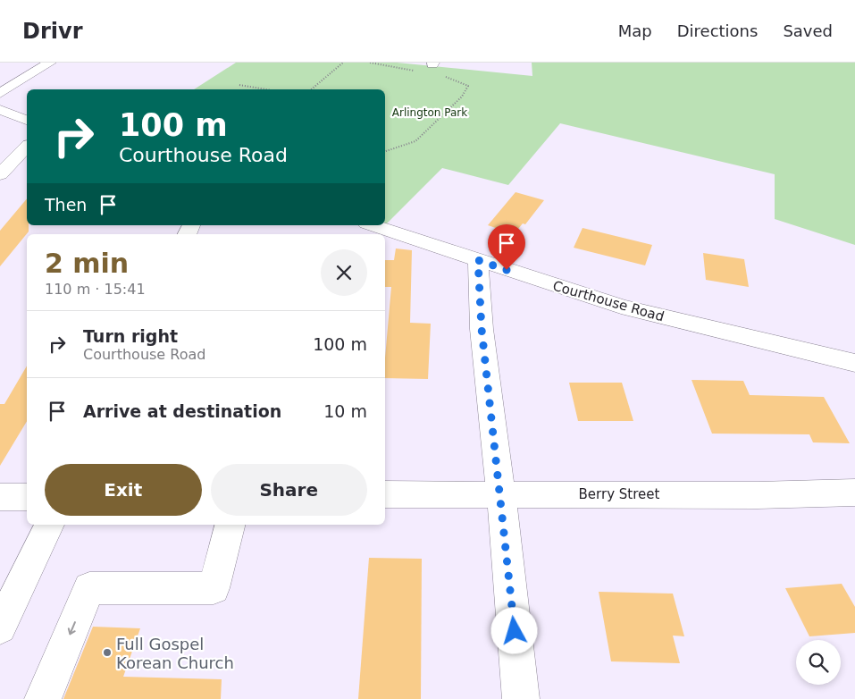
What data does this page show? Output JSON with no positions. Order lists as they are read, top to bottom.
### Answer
{
  "streets": {
    "street": ["Courthouse Road", "Berry Street"]
  },
  "parks": ["Arlington Park"],
  "places": ["Full Gospel Korean Church"],
  "page": {
    "header": "Drivr",
    "nav": ["Map", "Directions", "Saved"],
    "turn": ["100 m", "Courthouse Road"],
    "then": "Then",
    "heading": ["2 min", "110 m · 15:41"],
    "list": [
      {
        "name": "Turn right",
        "note": "Courthouse Road",
        "value": "100 m"
      },
      {
        "name": "Arrive at destination",
        "value": "10 m"
      }
    ],
    "buttons": ["Exit", "Share"]
  }
}
